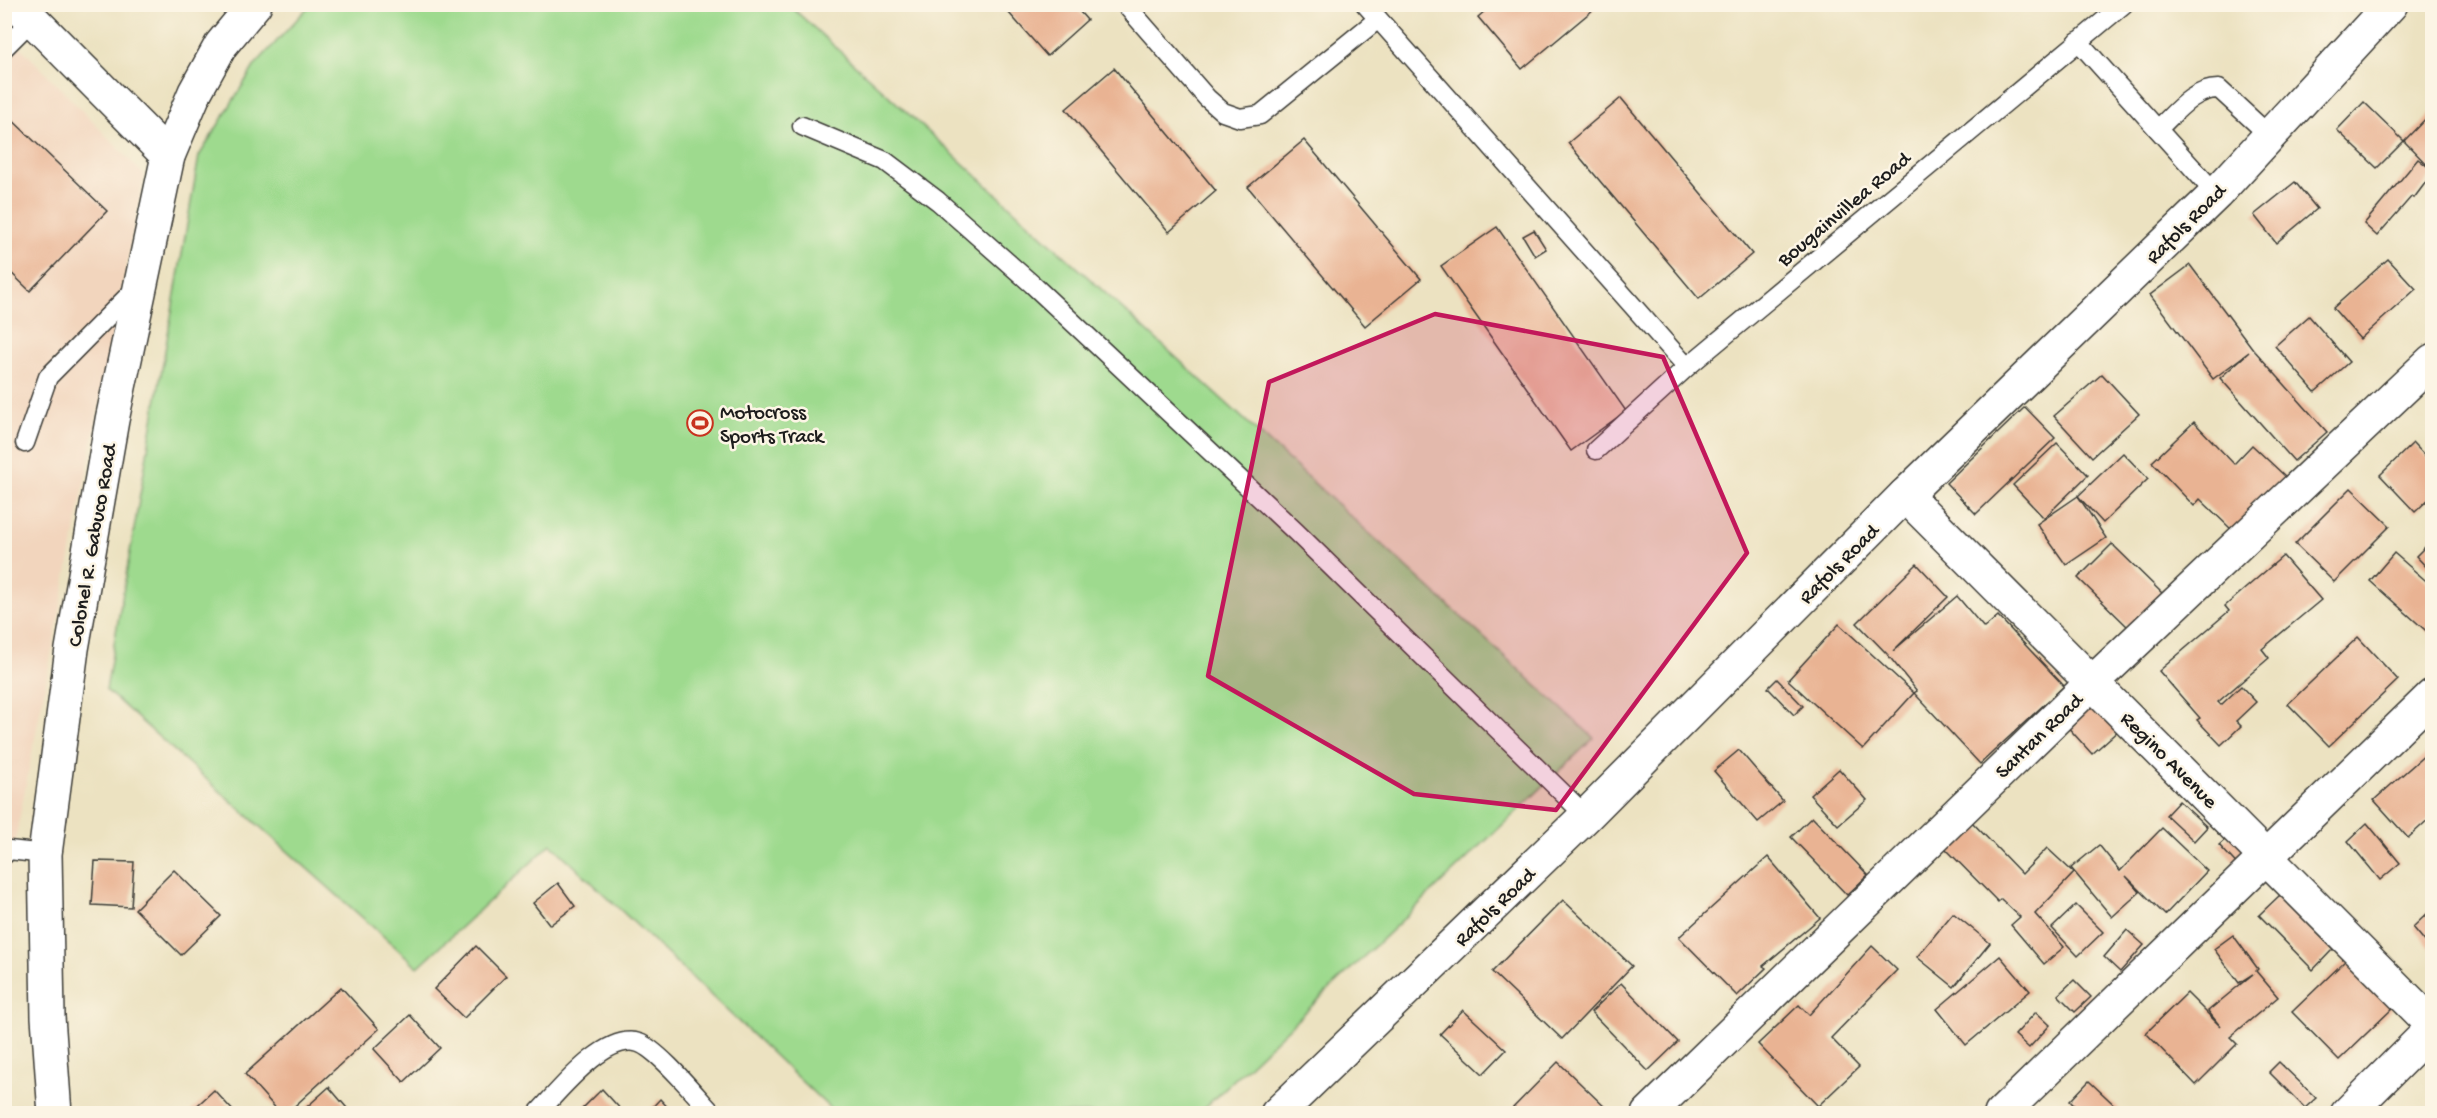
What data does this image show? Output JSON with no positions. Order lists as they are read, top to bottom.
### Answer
{
  "streets": {
    "street": [
      "Rafols Road",
      "Colonel R. Gabuco Road",
      "Santan Road",
      "Regino Avenue"
    ],
    "lane": ["Bougainvillea Road"]
  },
  "crossings": [
    ["Rafols Road", "Regino Avenue"],
    ["Santan Road", "Regino Avenue"]
  ],
  "places": {
    "sports": ["Motocross Sports Track"]
  }
}
